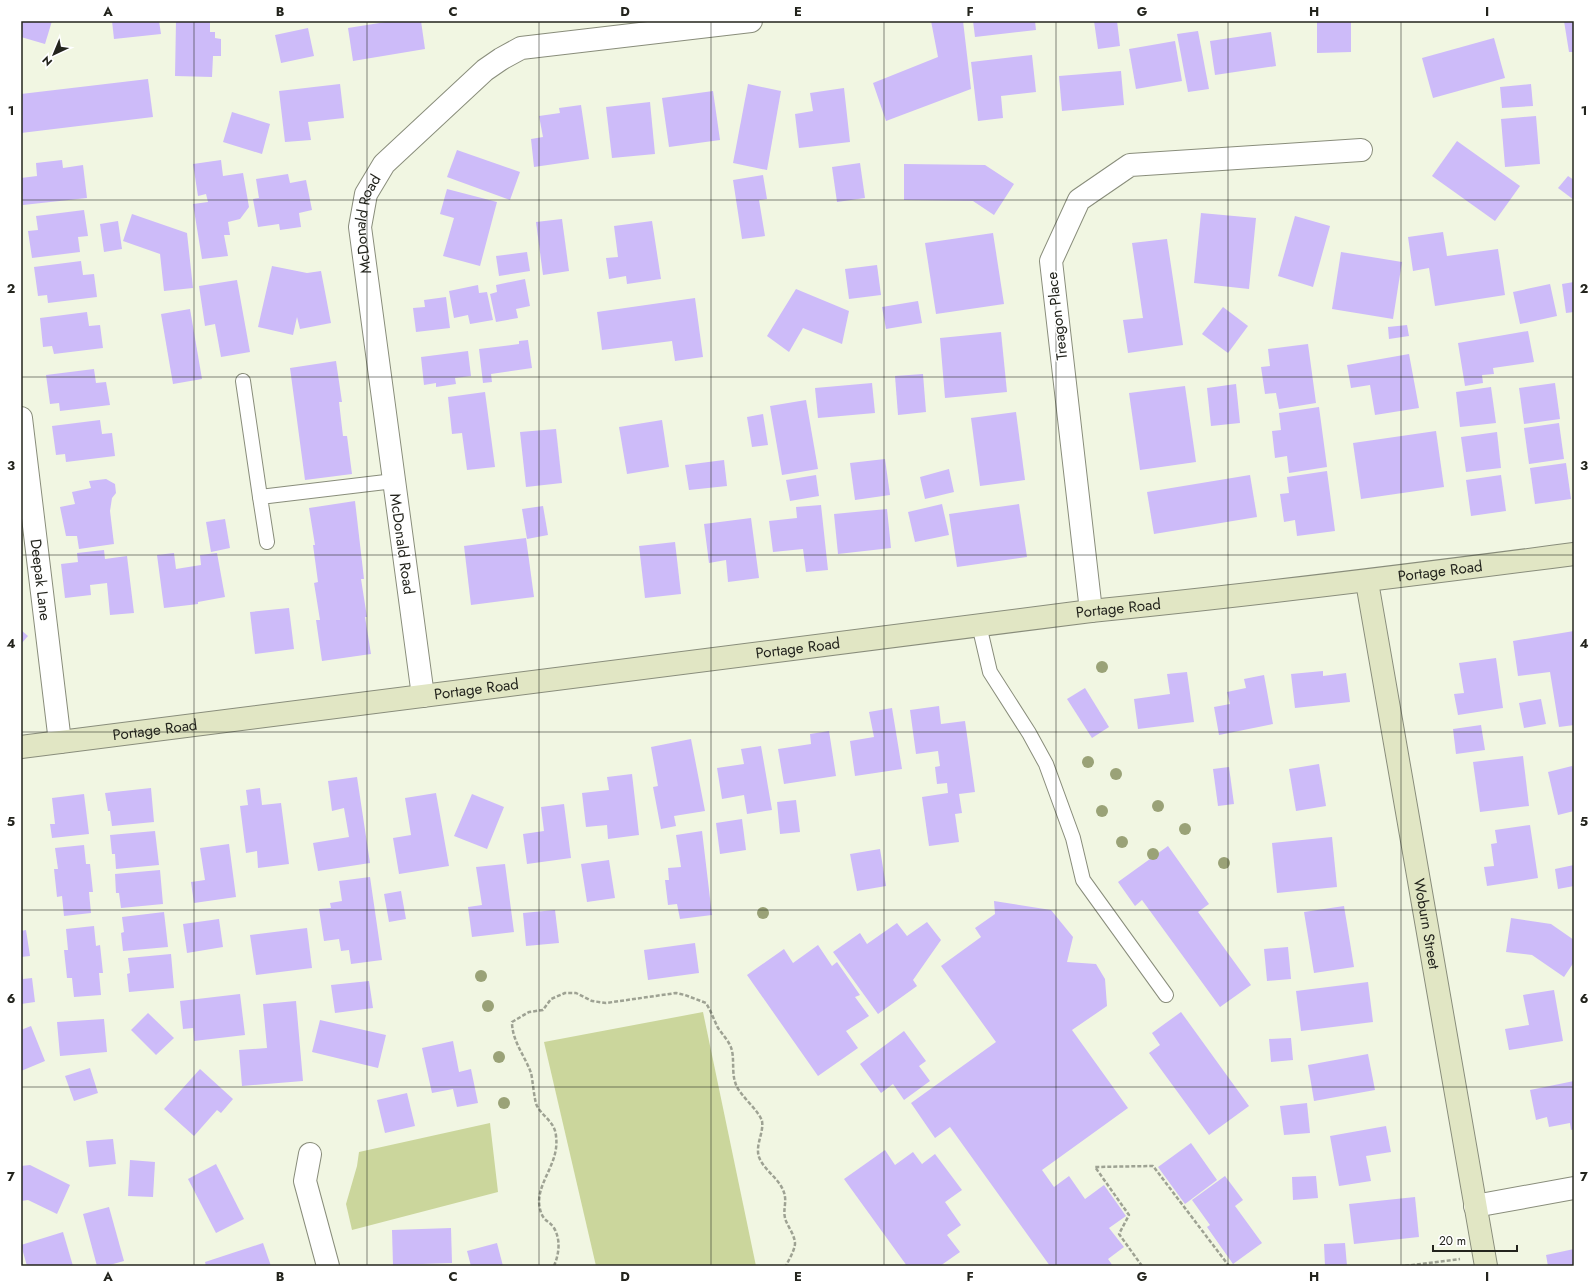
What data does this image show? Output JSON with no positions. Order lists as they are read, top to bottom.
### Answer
{
  "streets": {
    "main road": ["Portage Road", "Woburn Street"],
    "street": ["McDonald Road", "Treagon Place", "Deepak Lane"]
  },
  "crossings": [
    ["McDonald Road", "Portage Road"],
    ["Treagon Place", "Portage Road"],
    ["Portage Road", "Deepak Lane"],
    ["Portage Road", "Woburn Street"]
  ],
  "scale_bar": "20 m",
  "north": "bottom left",
  "grid": {
    "columns": [
      "A",
      "B",
      "C",
      "D",
      "E",
      "F",
      "G",
      "H",
      "I"
    ],
    "rows": [
      "1",
      "2",
      "3",
      "4",
      "5",
      "6",
      "7"
    ]
  }
}
